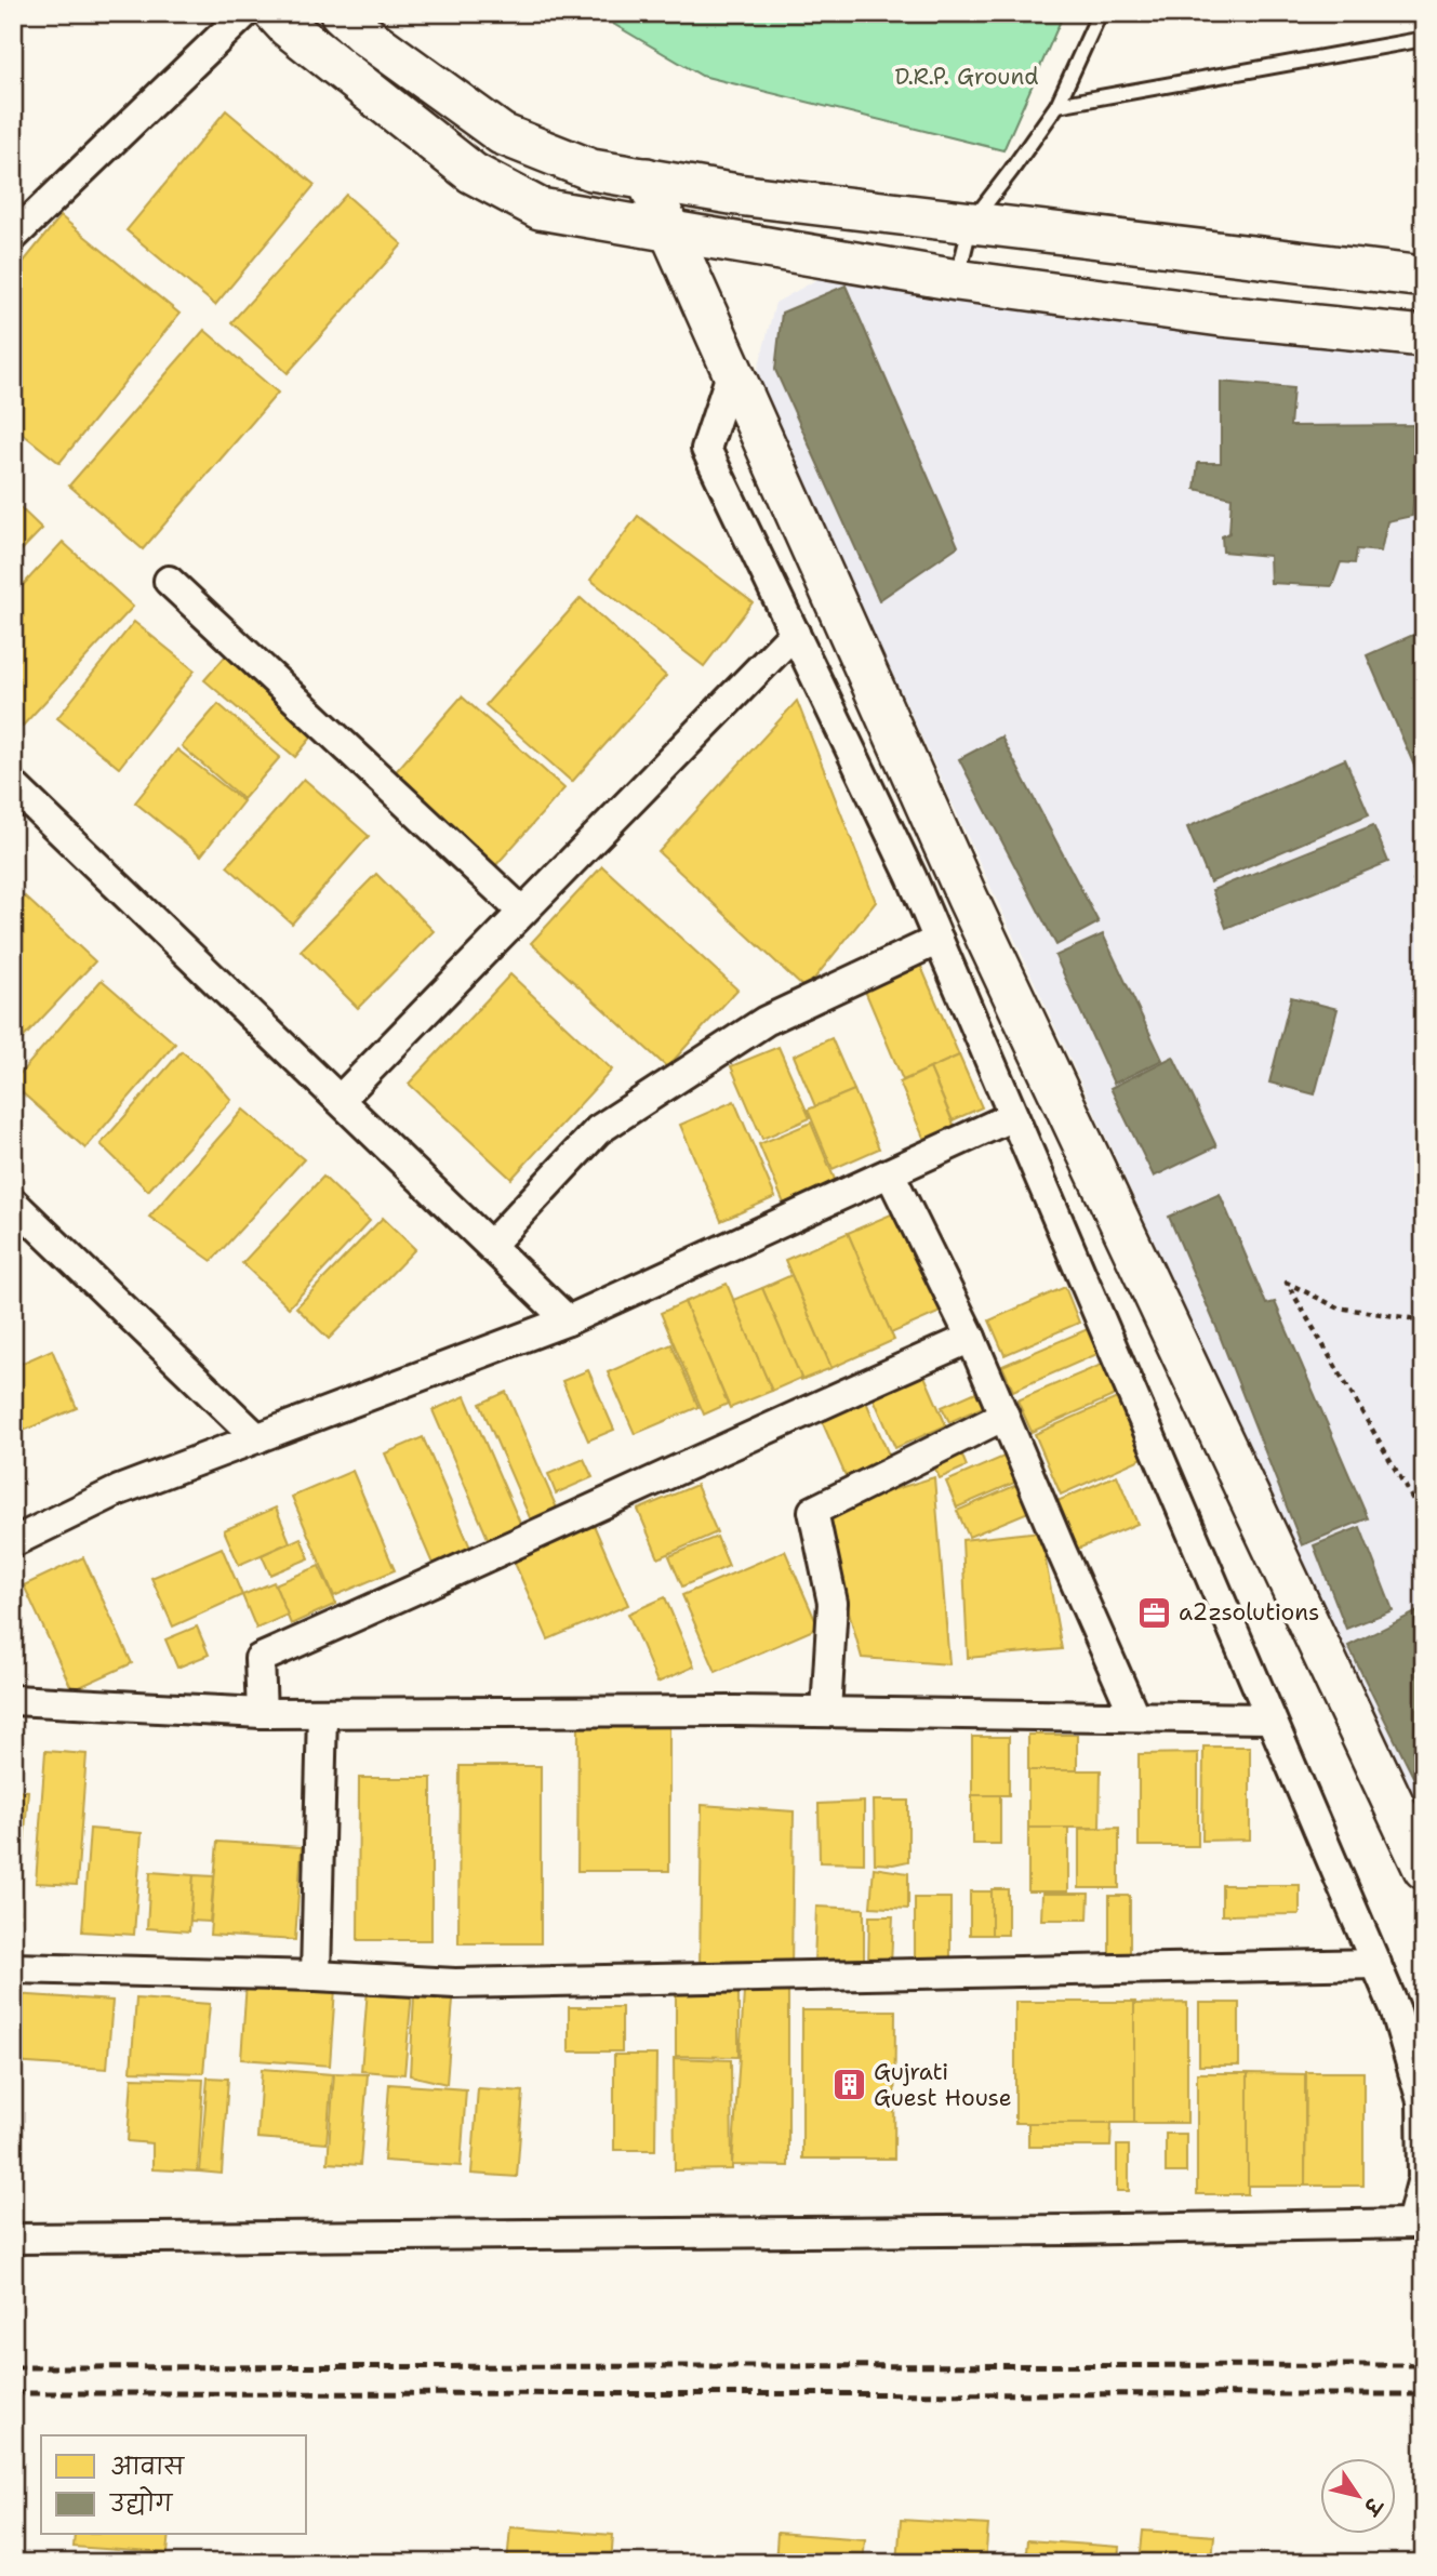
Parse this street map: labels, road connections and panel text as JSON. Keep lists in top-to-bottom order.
{
  "parks": ["D.R.P. Ground"],
  "places": {
    "office": ["a2zsolutions"],
    "building": ["Gujrati Guest House"]
  },
  "legend": ["आवास", "उद्योग"],
  "north": "bottom right"
}
